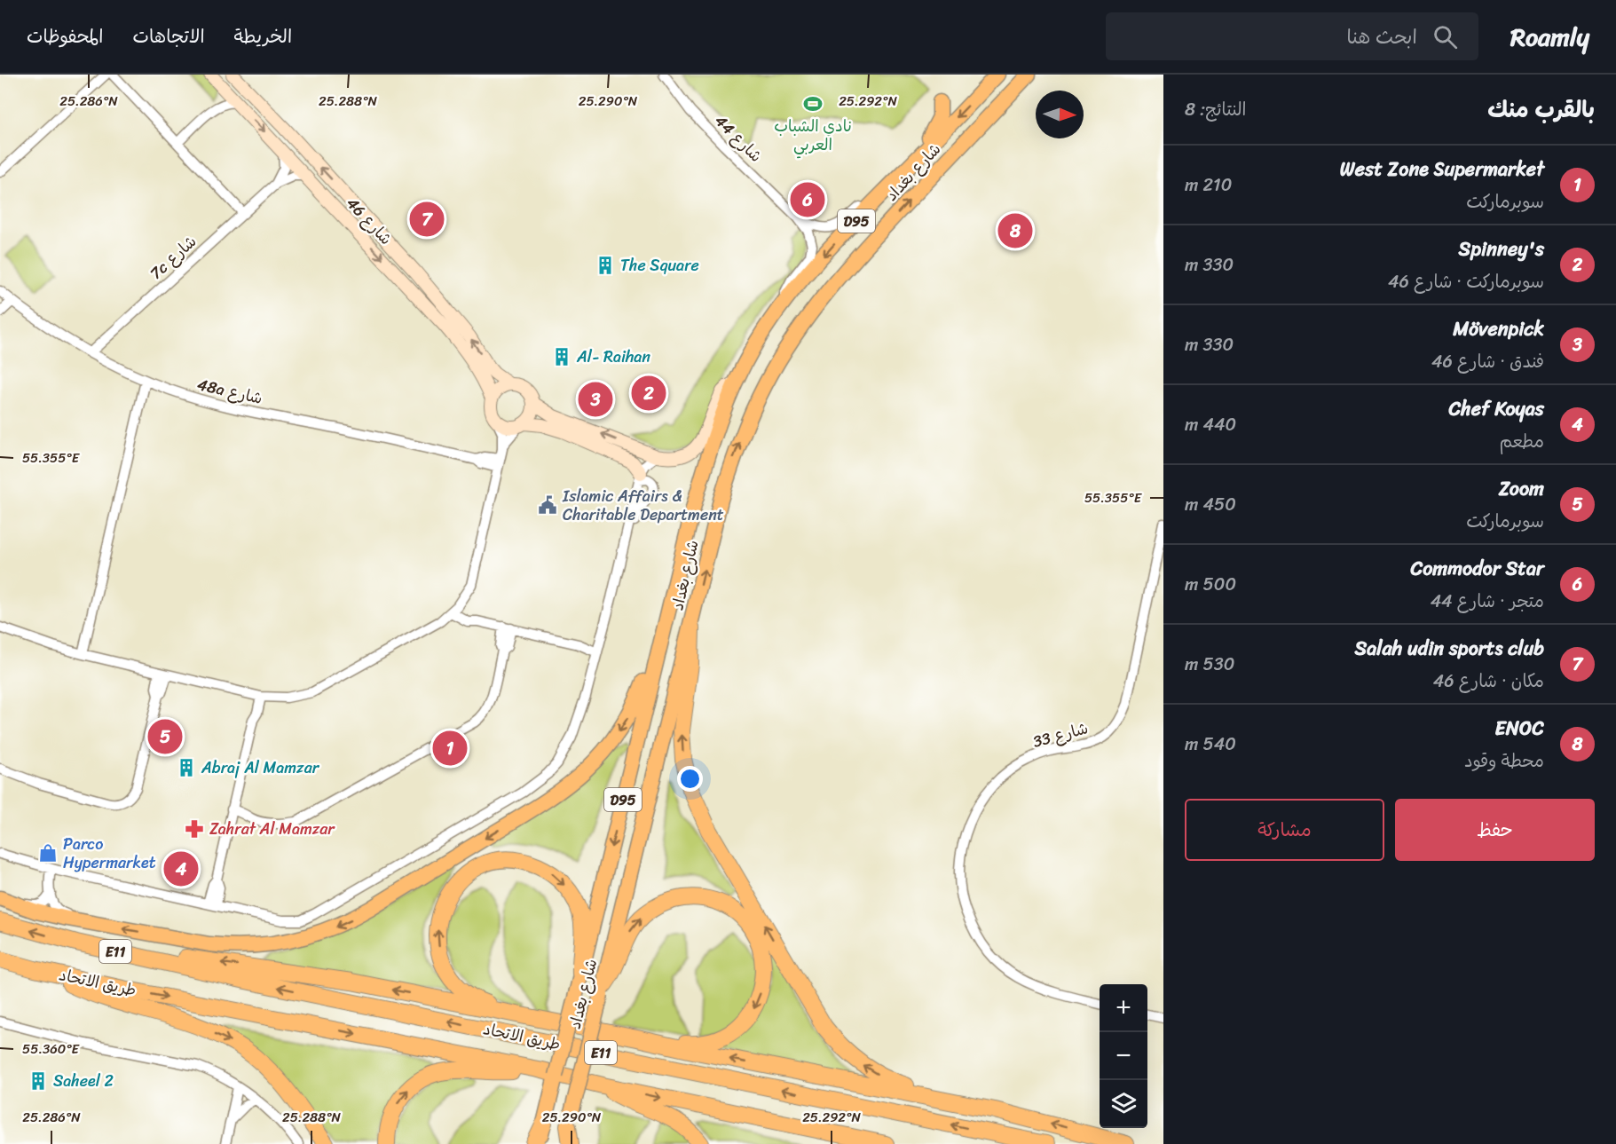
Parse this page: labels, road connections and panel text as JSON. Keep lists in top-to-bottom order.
{
  "streets": {
    "highway": ["E11", "طريق الاتحاد"],
    "main road": ["شارع بغداد", "D95"],
    "street": [
      "شارع 44",
      "شارع 46",
      "7c شارع",
      "48a شارع",
      "شارع 33"
    ]
  },
  "crossings": [
    ["شارع 44", "شارع بغداد"],
    ["شارع 46", "7c شارع"],
    ["7c شارع", "48a شارع"]
  ],
  "places": {
    "sports": ["نادي الشباب العربي"],
    "building": [
      "The Square",
      "Al- Raihan",
      "Abraj Al Mamzar",
      "Saheel 2"
    ],
    "public building": ["Islamic Affairs & Charitable Department"],
    "pharmacy": ["Zahrat Al Mamzar"],
    "shop": ["Parco Hypermarket"]
  },
  "north": "right",
  "page": {
    "header": "Roamly",
    "search": "ابحث هنا",
    "nav": ["الخريطة", "الاتجاهات", "المحفوظات"],
    "heading": ["بالقرب منك", "النتائج: 8"],
    "list": [
      {
        "mark": "1",
        "name": "West Zone Supermarket",
        "note": "سوبرماركت",
        "value": "210 m"
      },
      {
        "mark": "2",
        "name": "Spinney's",
        "note": "سوبرماركت · شارع 46",
        "value": "330 m"
      },
      {
        "mark": "3",
        "name": "Mövenpick",
        "note": "فندق · شارع 46",
        "value": "330 m"
      },
      {
        "mark": "4",
        "name": "Chef Koyas",
        "note": "مطعم",
        "value": "440 m"
      },
      {
        "mark": "5",
        "name": "Zoom",
        "note": "سوبرماركت",
        "value": "450 m"
      },
      {
        "mark": "6",
        "name": "Commodor Star",
        "note": "متجر · شارع 44",
        "value": "500 m"
      },
      {
        "mark": "7",
        "name": "Salah udin sports club",
        "note": "مكان · شارع 46",
        "value": "530 m"
      },
      {
        "mark": "8",
        "name": "ENOC",
        "note": "محطة وقود",
        "value": "540 m"
      }
    ],
    "pins": [
      "6",
      "7",
      "8",
      "2",
      "3",
      "5",
      "1",
      "4"
    ],
    "buttons": ["حفظ", "مشاركة"],
    "map_buttons": ["+", "−"]
  },
  "coordinates": [
    "25.286°N",
    "25.288°N",
    "25.290°N",
    "25.292°N",
    "55.355°E",
    "55.360°E"
  ]
}
